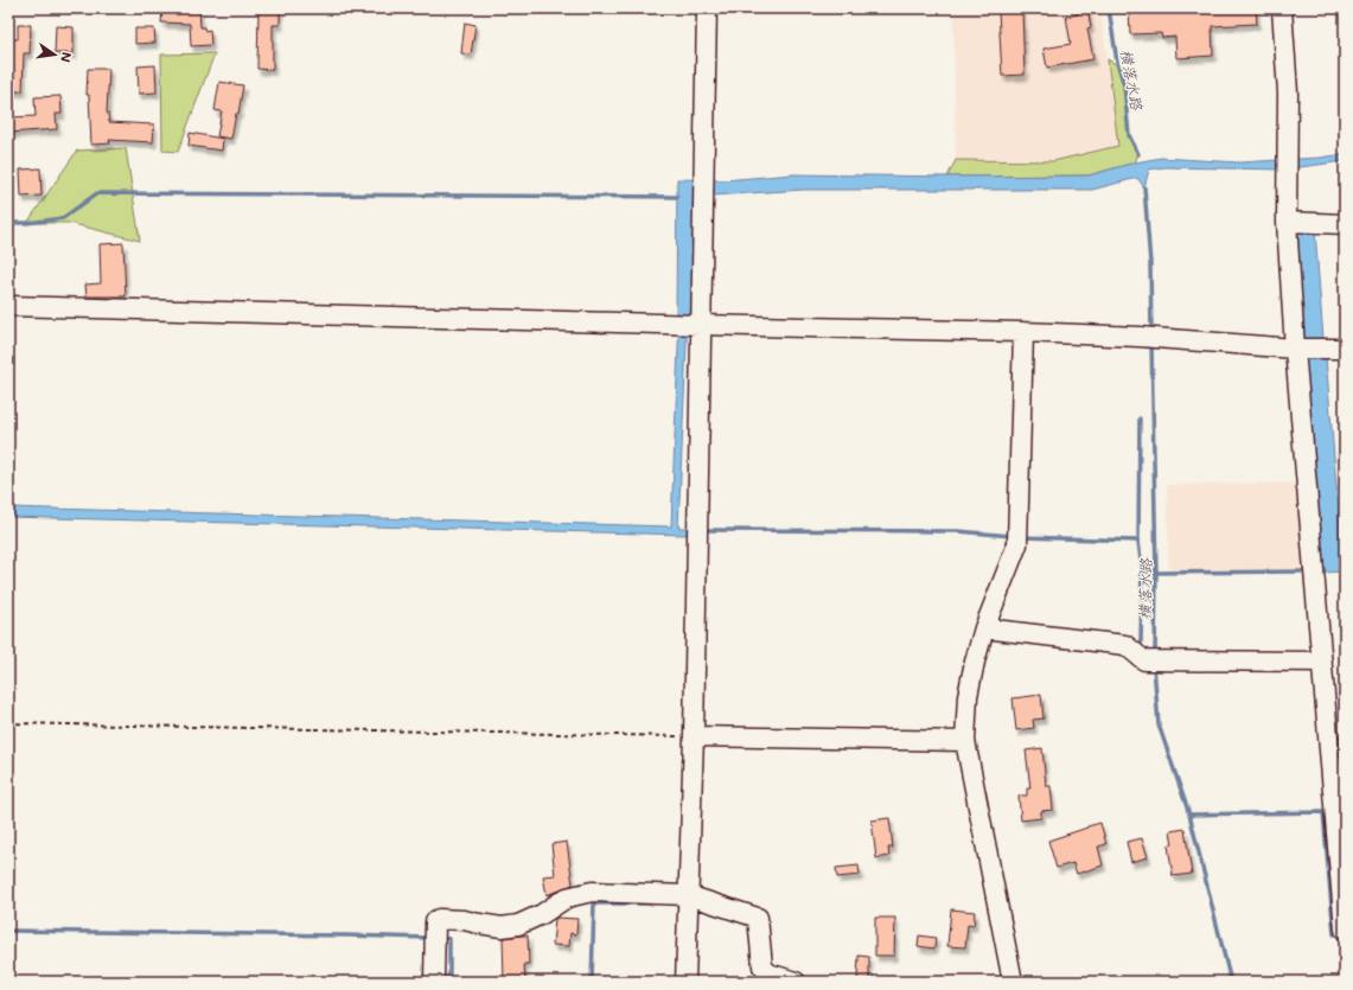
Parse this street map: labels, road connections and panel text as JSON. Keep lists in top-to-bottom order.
{
  "water": ["横落水路"],
  "north": "right"
}
